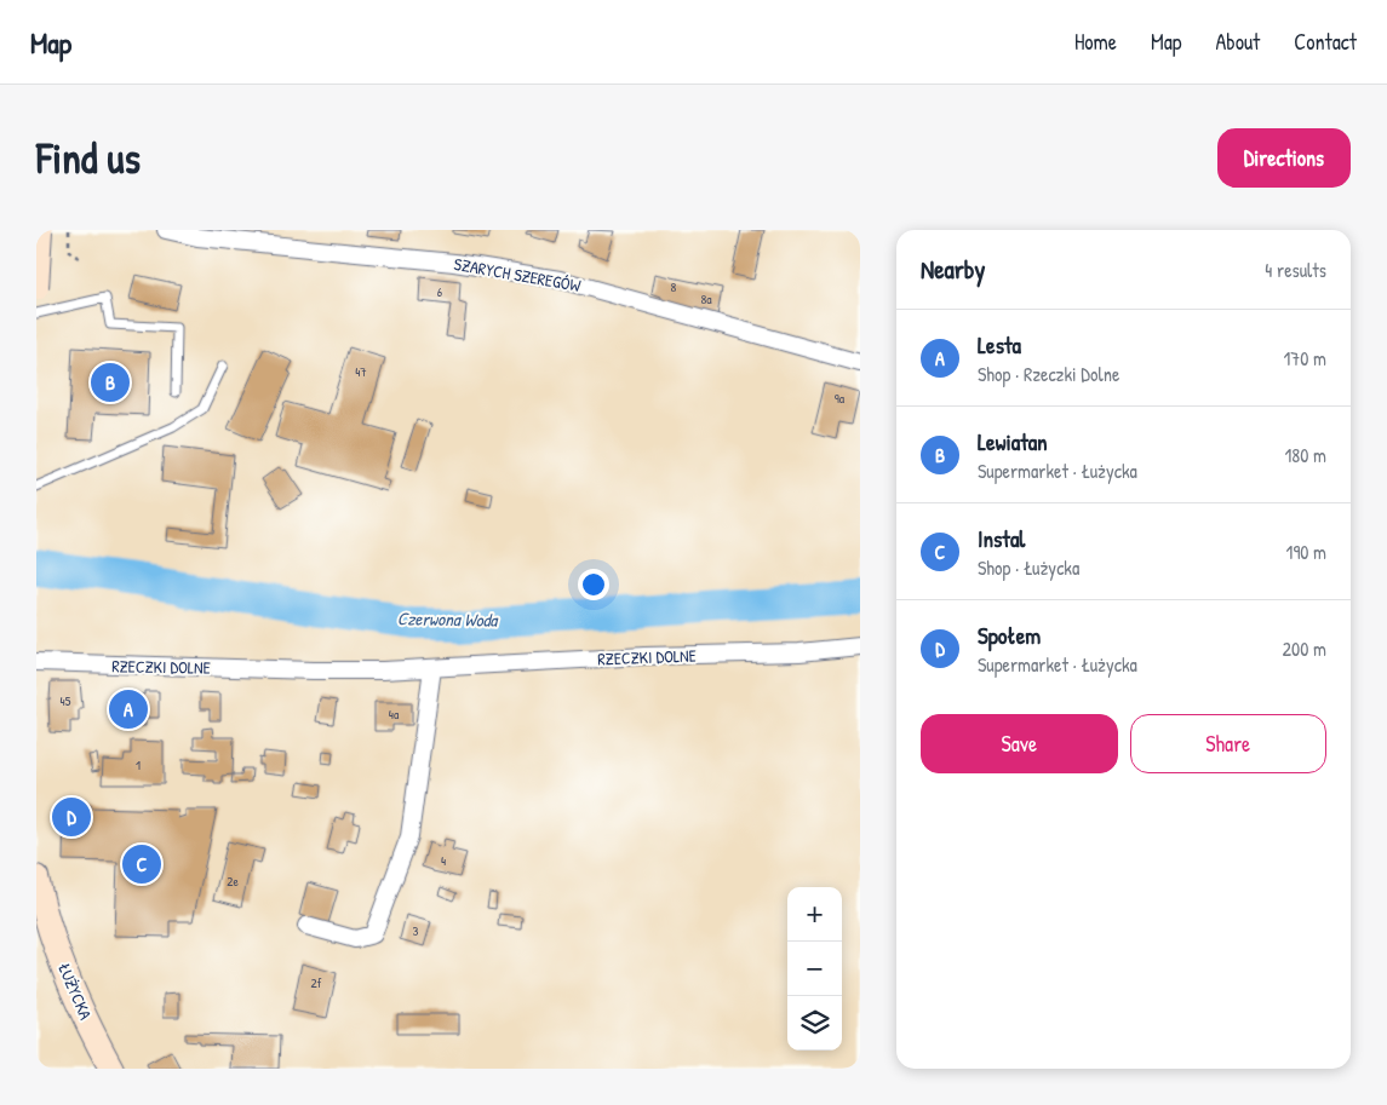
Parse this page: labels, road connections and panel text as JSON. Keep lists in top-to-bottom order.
{
  "streets": {
    "main road": ["ŁUŻYCKA"],
    "street": ["SZARYCH SZEREGÓW", "RZECZKI DOLNE"]
  },
  "water": ["Czerwona Woda"],
  "house_numbers": [
    "8",
    "6",
    "8a",
    "47",
    "9a",
    "45",
    "4a",
    "1",
    "4",
    "2e",
    "3",
    "2f"
  ],
  "page": {
    "header": "Map",
    "nav": [
      "Home",
      "Map",
      "About",
      "Contact"
    ],
    "buttons": [
      "Directions",
      ["Save", "Share"]
    ],
    "title": "Find us",
    "heading": ["Nearby", "4 results"],
    "list": [
      {
        "mark": "A",
        "name": "Lesta",
        "note": "Shop · Rzeczki Dolne",
        "value": "170 m"
      },
      {
        "mark": "B",
        "name": "Lewiatan",
        "note": "Supermarket · Łużycka",
        "value": "180 m"
      },
      {
        "mark": "C",
        "name": "Instal",
        "note": "Shop · Łużycka",
        "value": "190 m"
      },
      {
        "mark": "D",
        "name": "Społem",
        "note": "Supermarket · Łużycka",
        "value": "200 m"
      }
    ],
    "pins": [
      "B",
      "A",
      "D",
      "C"
    ],
    "map_buttons": ["+", "−"]
  }
}
